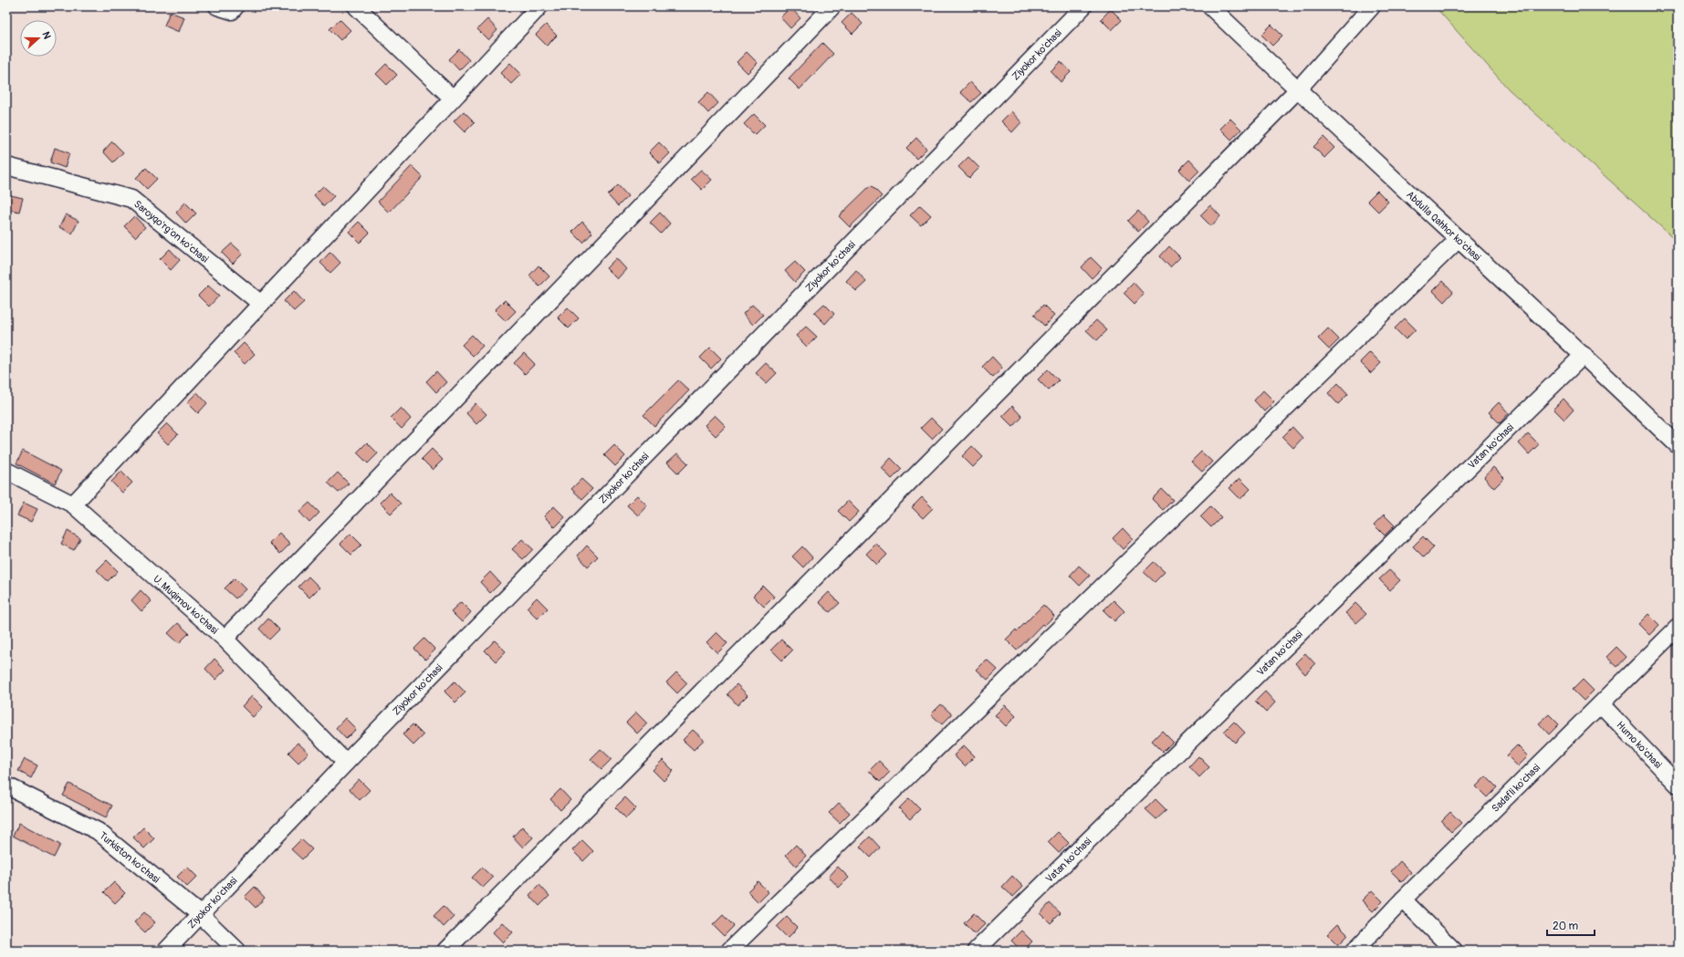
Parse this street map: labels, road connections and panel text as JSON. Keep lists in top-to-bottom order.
{
  "streets": {
    "street": [
      "Ziyokor ko'chasi",
      "Abdulla Qahhor ko'chasi",
      "Saroyqo'rg'on ko'chasi",
      "Vatan ko'chasi",
      "U. Muqimov ko'chasi",
      "Humo ko'chasi",
      "Sadafli ko'chasi",
      "Turkiston ko'chasi"
    ]
  },
  "crossings": [
    ["Ziyokor ko'chasi", "U. Muqimov ko'chasi"],
    ["Ziyokor ko'chasi", "Turkiston ko'chasi"],
    ["Abdulla Qahhor ko'chasi", "Vatan ko'chasi"],
    ["Humo ko'chasi", "Sadafli ko'chasi"]
  ],
  "scale_bar": "20 m",
  "north": "right"
}
